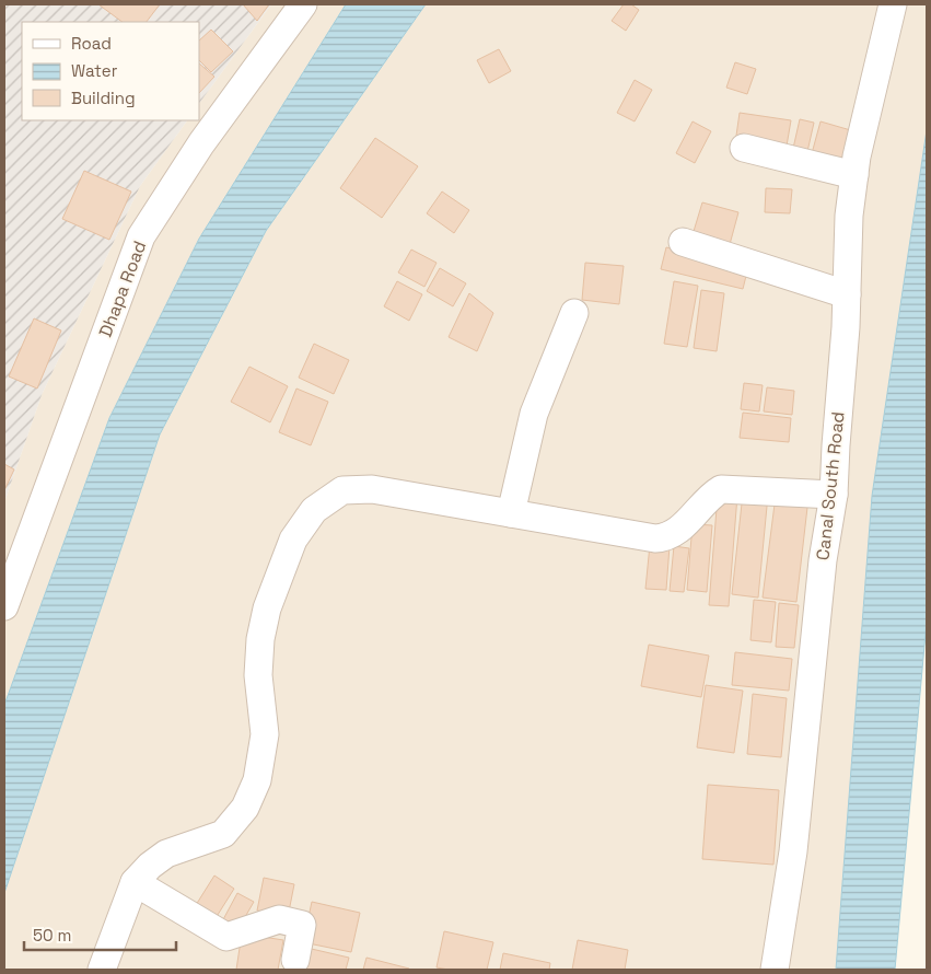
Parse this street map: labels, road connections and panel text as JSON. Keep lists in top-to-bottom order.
{
  "streets": {
    "street": ["Dhapa Road", "Canal South Road"]
  },
  "legend": ["Road", "Water", "Building"],
  "scale_bar": "50 m"
}
